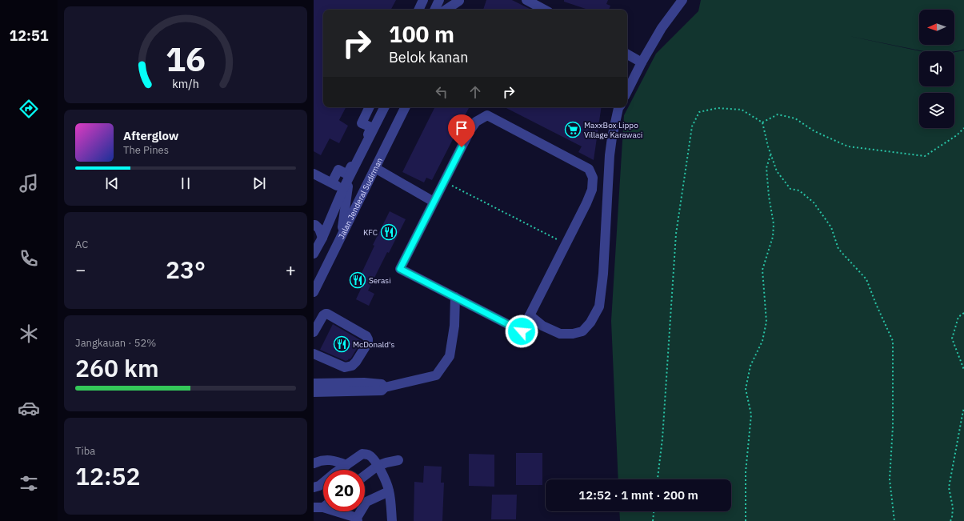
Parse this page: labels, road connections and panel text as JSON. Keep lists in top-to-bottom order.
{
  "streets": {
    "street": ["Jalan Jenderal Sudirman"]
  },
  "places": {
    "supermarket": ["MaxxBox Lippo Village Karawaci"],
    "restaurant": ["KFC", "Serasi", "McDonald's"]
  },
  "north": "left",
  "page": {
    "tabs": "12:51",
    "turn": ["100 m", "Belok kanan"],
    "song": ["Afterglow", "The Pines"],
    "tile": [
      "AC",
      ["Jangkauan · 52%", "260 km"],
      ["Tiba", "12:52"]
    ],
    "heat": ["−", "23°", "+"],
    "limit": "20",
    "trip": "12:52 · 1 mnt · 200 m",
    "gauge": ["16", "km/h"]
  }
}
